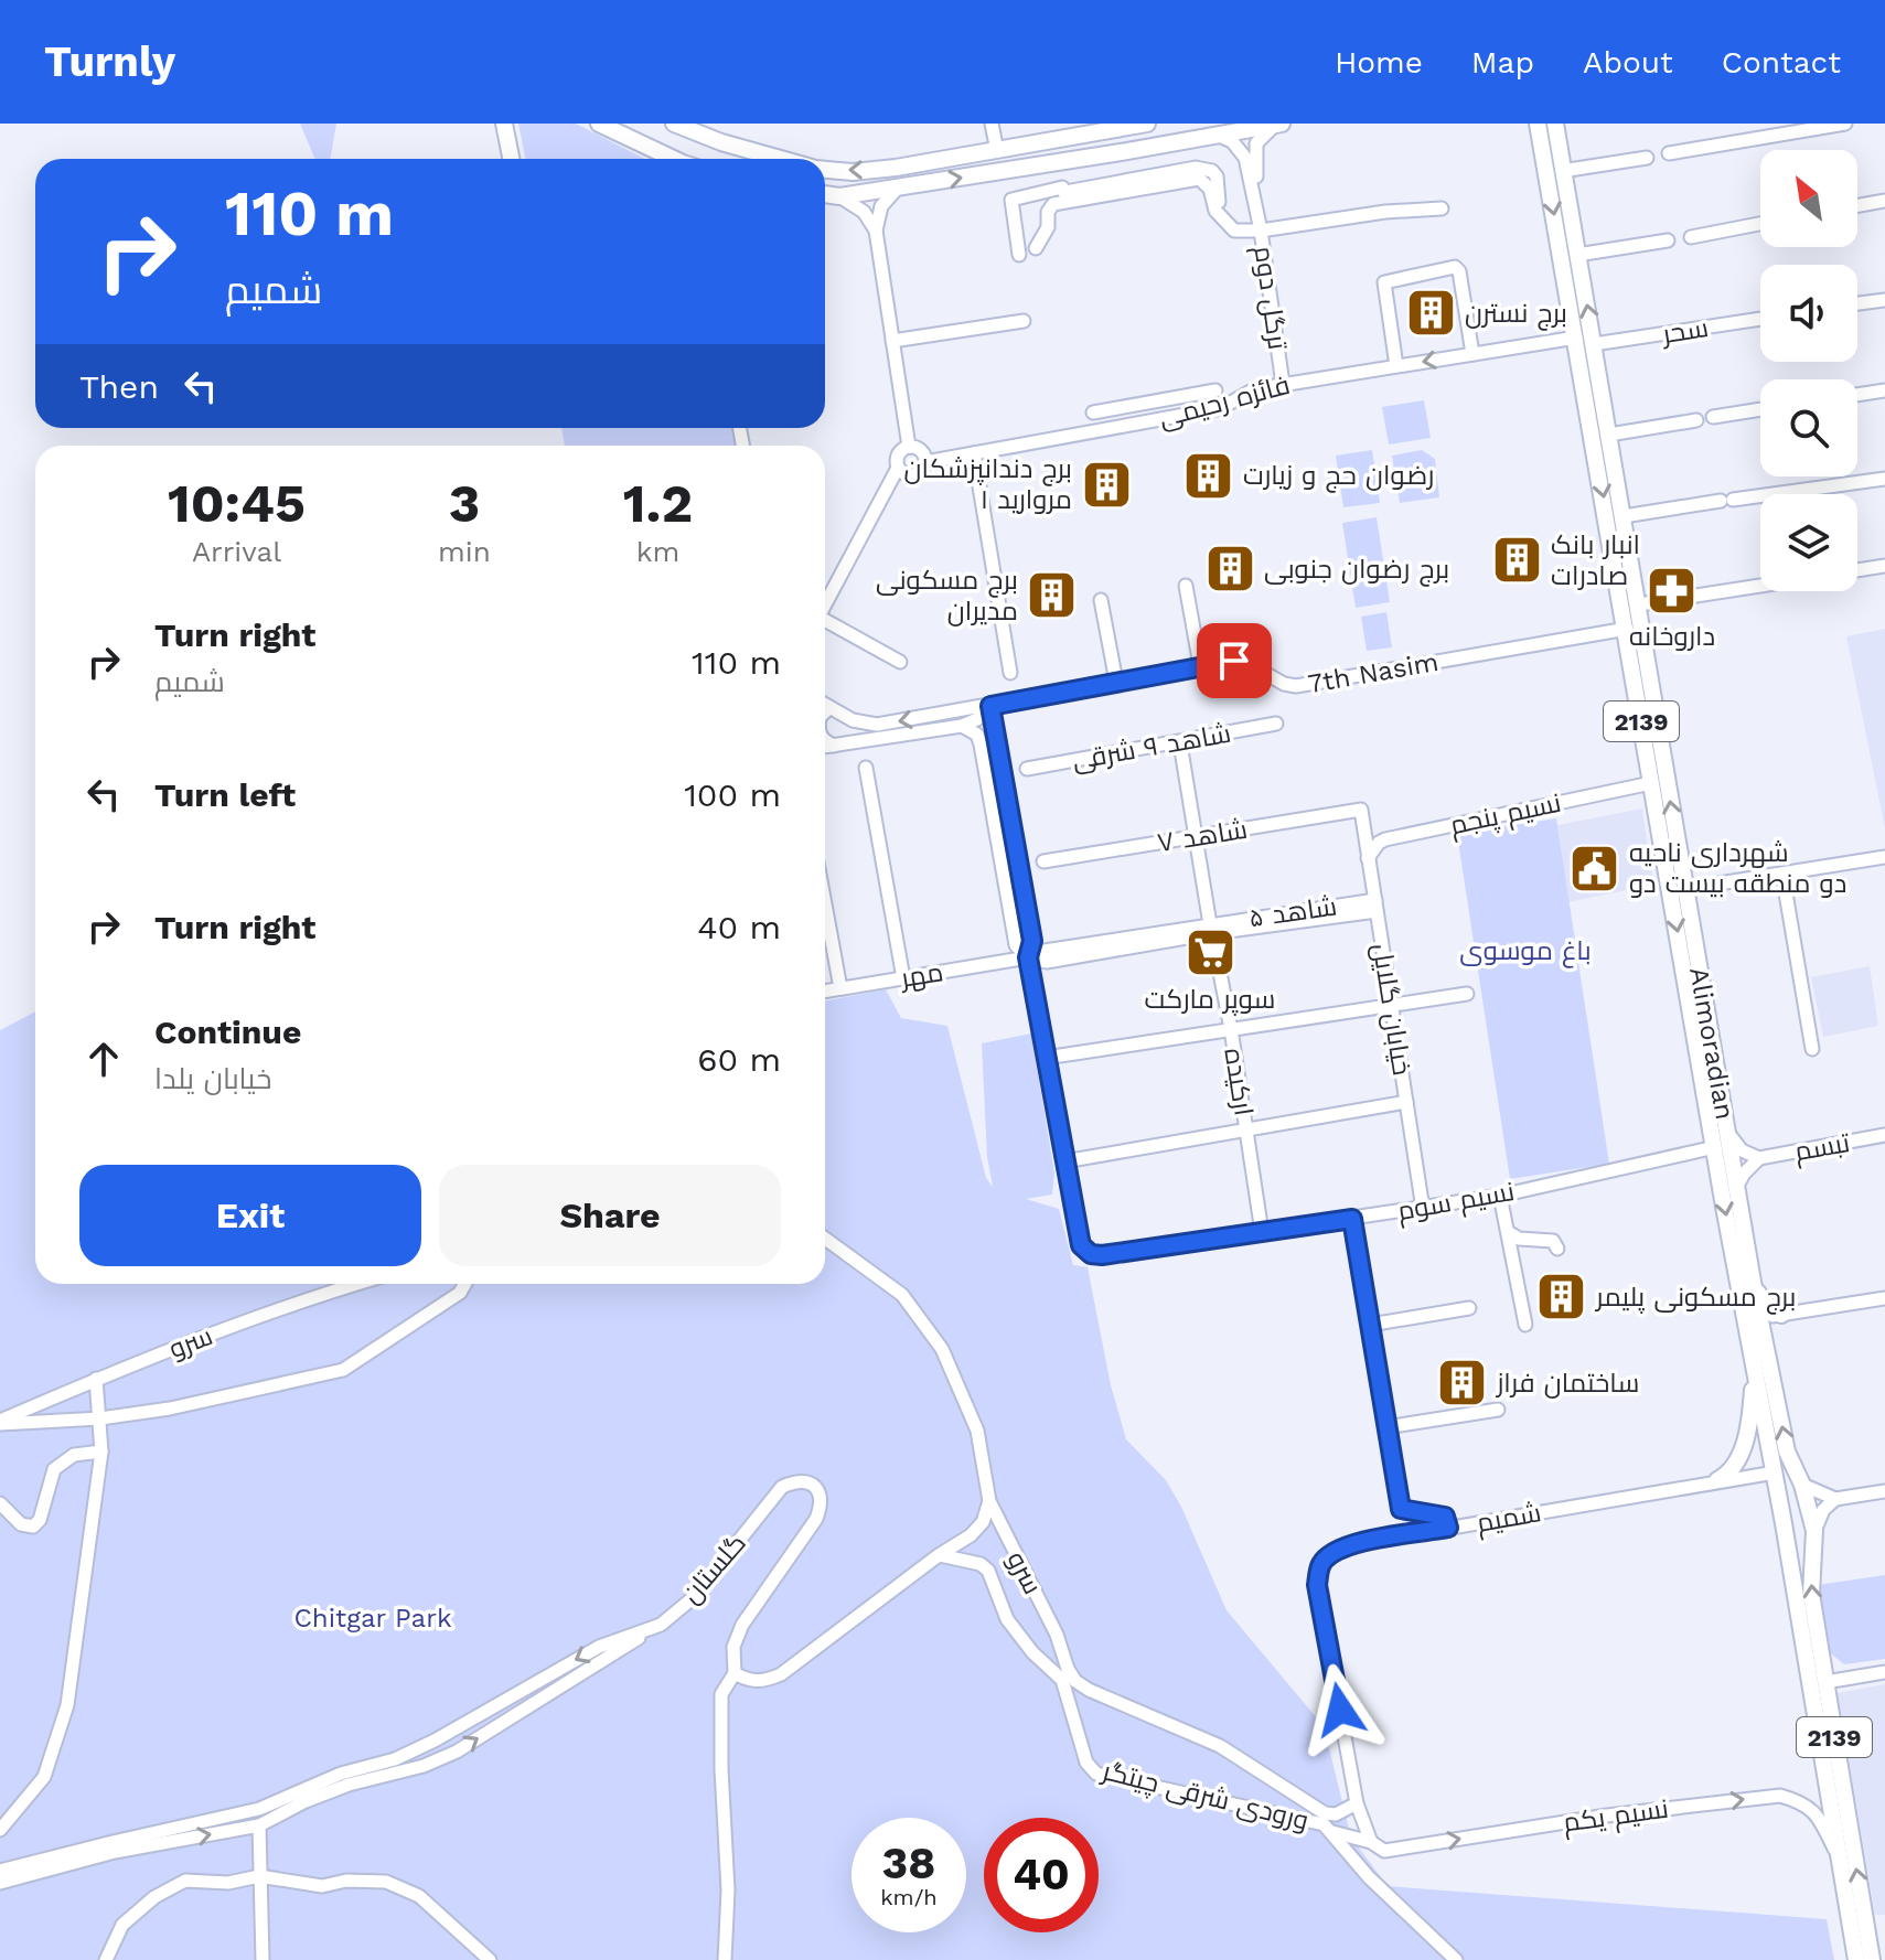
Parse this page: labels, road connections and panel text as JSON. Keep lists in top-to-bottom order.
{
  "streets": {
    "main road": ["2139", "Alimoradian"],
    "street": [
      "ترگل دوم",
      "سحر",
      "فائزه رحیمی",
      "7th Nasim",
      "شاهد ۹ شرقی",
      "نسیم پنجم",
      "شاهد ۷",
      "شاهد ۵",
      "مهر",
      "خیابان گلایل",
      "ارکیده",
      "تبسم",
      "نسیم سوم",
      "سرو",
      "شمیم",
      "گلستان",
      "ورودی شرقی چیتگر",
      "نسیم یکم"
    ]
  },
  "crossings": [
    ["ترگل دوم", "فائزه رحیمی"],
    ["سحر", "Alimoradian"],
    ["فائزه رحیمی", "Alimoradian"],
    ["7th Nasim", "Alimoradian"],
    ["شاهد ۹ شرقی", "ارکیده"],
    ["نسیم پنجم", "خیابان گلایل"],
    ["نسیم پنجم", "Alimoradian"],
    ["شاهد ۷", "خیابان گلایل"],
    ["شاهد ۷", "ارکیده"],
    ["شاهد ۵", "مهر"],
    ["شاهد ۵", "خیابان گلایل"],
    ["شاهد ۵", "ارکیده"],
    ["خیابان گلایل", "نسیم سوم"],
    ["Alimoradian", "تبسم"],
    ["Alimoradian", "نسیم سوم"],
    ["Alimoradian", "شمیم"],
    ["Alimoradian", "نسیم یکم"],
    ["ارکیده", "نسیم سوم"],
    ["سرو", "شمیم"],
    ["شمیم", "نسیم یکم"],
    ["ورودی شرقی چیتگر", "نسیم یکم"]
  ],
  "one_way": ["نسیم یکم"],
  "parks": ["باغ موسوی", "Chitgar Park"],
  "places": {
    "building": [
      "برج نسترن",
      "رضوان حج و زیارت",
      "برج دندانپزشکان مروارید ۱",
      "انبار بانک صادرات",
      "برج رضوان جنوبی",
      "برج مسکونی مدیران",
      "برج مسکونی پلیمر",
      "ساختمان فراز"
    ],
    "pharmacy": ["داروخانه"],
    "public building": ["شهرداری ناحیه دو منطقه بیست دو"],
    "supermarket": ["سوپر مارکت"]
  },
  "north": "top left",
  "page": {
    "header": "Turnly",
    "nav": [
      "Home",
      "Map",
      "About",
      "Contact"
    ],
    "turn": ["110 m", "شمیم"],
    "then": "Then",
    "eta": [
      "10:45",
      "Arrival",
      "3",
      "min",
      "1.2",
      "km"
    ],
    "list": [
      {
        "name": "Turn right",
        "note": "شمیم",
        "value": "110 m"
      },
      {
        "name": "Turn left",
        "value": "100 m"
      },
      {
        "name": "Turn right",
        "value": "40 m"
      },
      {
        "name": "Continue",
        "note": "خیابان یلدا",
        "value": "60 m"
      }
    ],
    "buttons": ["Exit", "Share"],
    "speed": "38 km/h",
    "limit": "40"
  }
}
